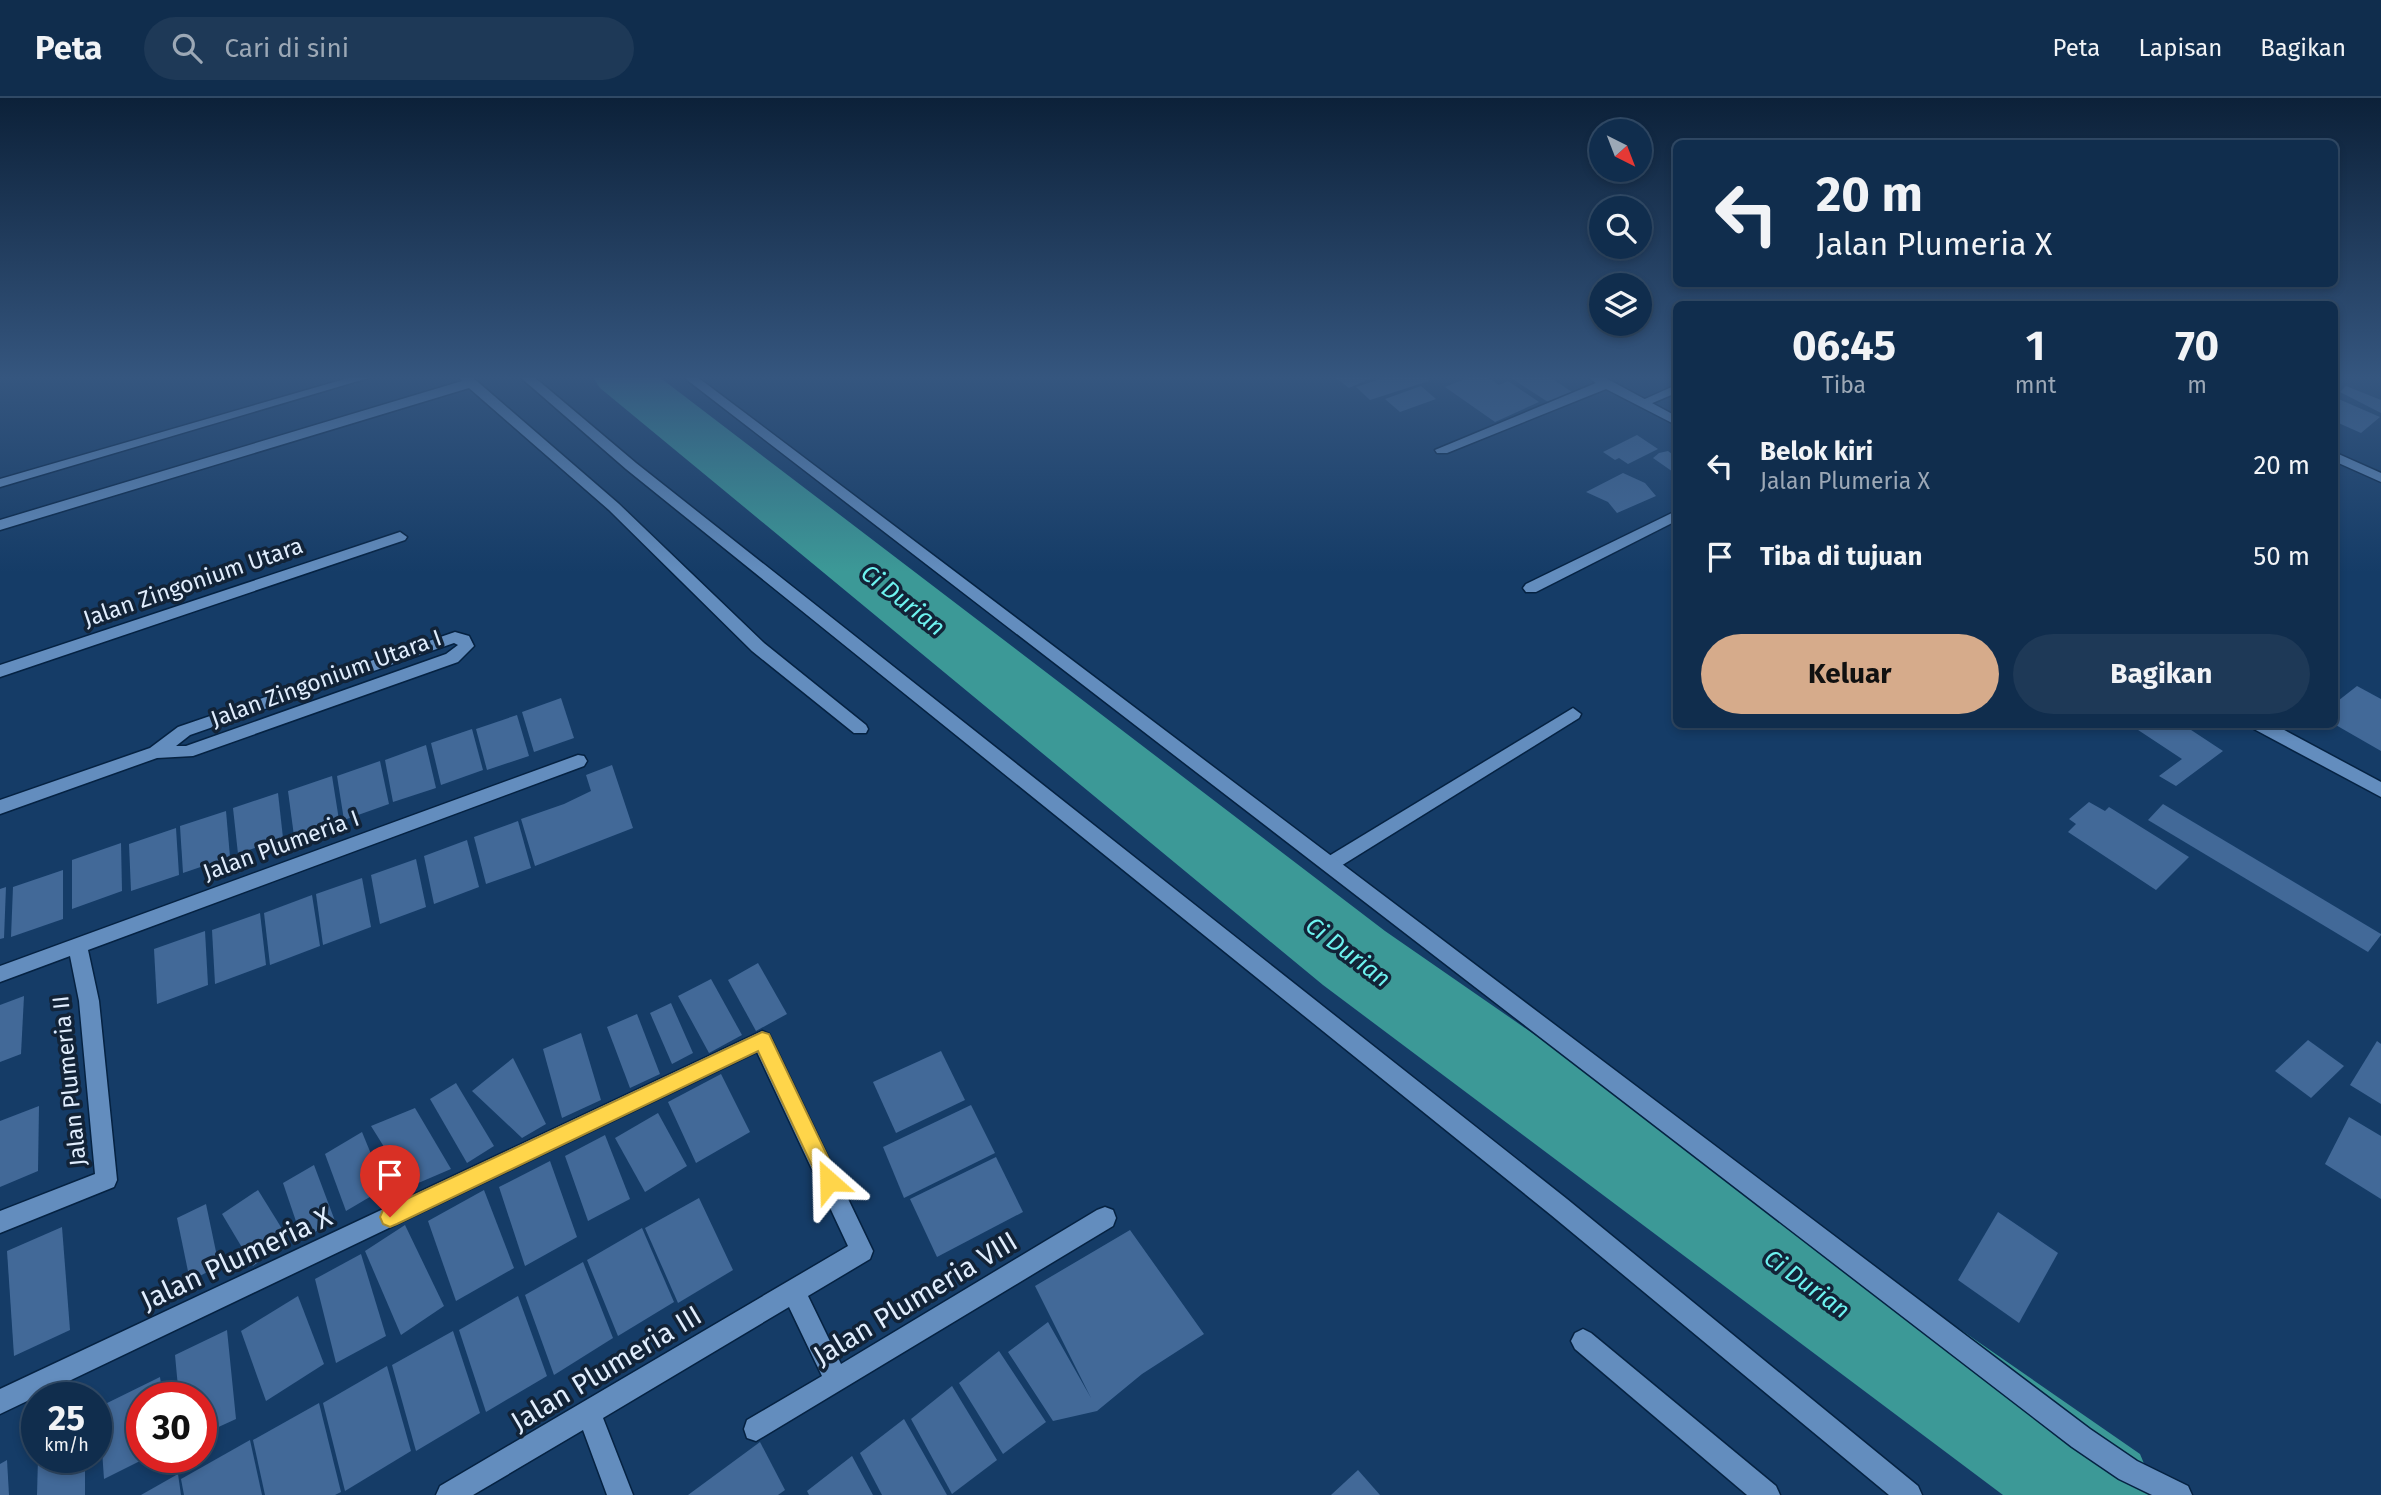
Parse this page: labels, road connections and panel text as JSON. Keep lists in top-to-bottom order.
{
  "streets": {
    "street": [
      "Jalan Zingonium Utara",
      "Jalan Zingonium Utara I",
      "Jalan Plumeria I",
      "Jalan Plumeria II",
      "Jalan Plumeria X",
      "Jalan Plumeria VIII",
      "Jalan Plumeria III"
    ]
  },
  "crossings": [
    ["Jalan Plumeria I", "Jalan Plumeria II"],
    ["Jalan Plumeria X", "Jalan Plumeria III"]
  ],
  "water": ["Ci Durian"],
  "north": "bottom right",
  "page": {
    "header": "Peta",
    "search": "Cari di sini",
    "nav": ["Peta", "Lapisan", "Bagikan"],
    "turn": ["20 m", "Jalan Plumeria X"],
    "eta": [
      "06:45",
      "Tiba",
      "1",
      "mnt",
      "70",
      "m"
    ],
    "list": [
      {
        "name": "Belok kiri",
        "note": "Jalan Plumeria X",
        "value": "20 m"
      },
      {
        "name": "Tiba di tujuan",
        "value": "50 m"
      }
    ],
    "buttons": ["Keluar", "Bagikan"],
    "speed": "25 km/h",
    "limit": "30"
  }
}
